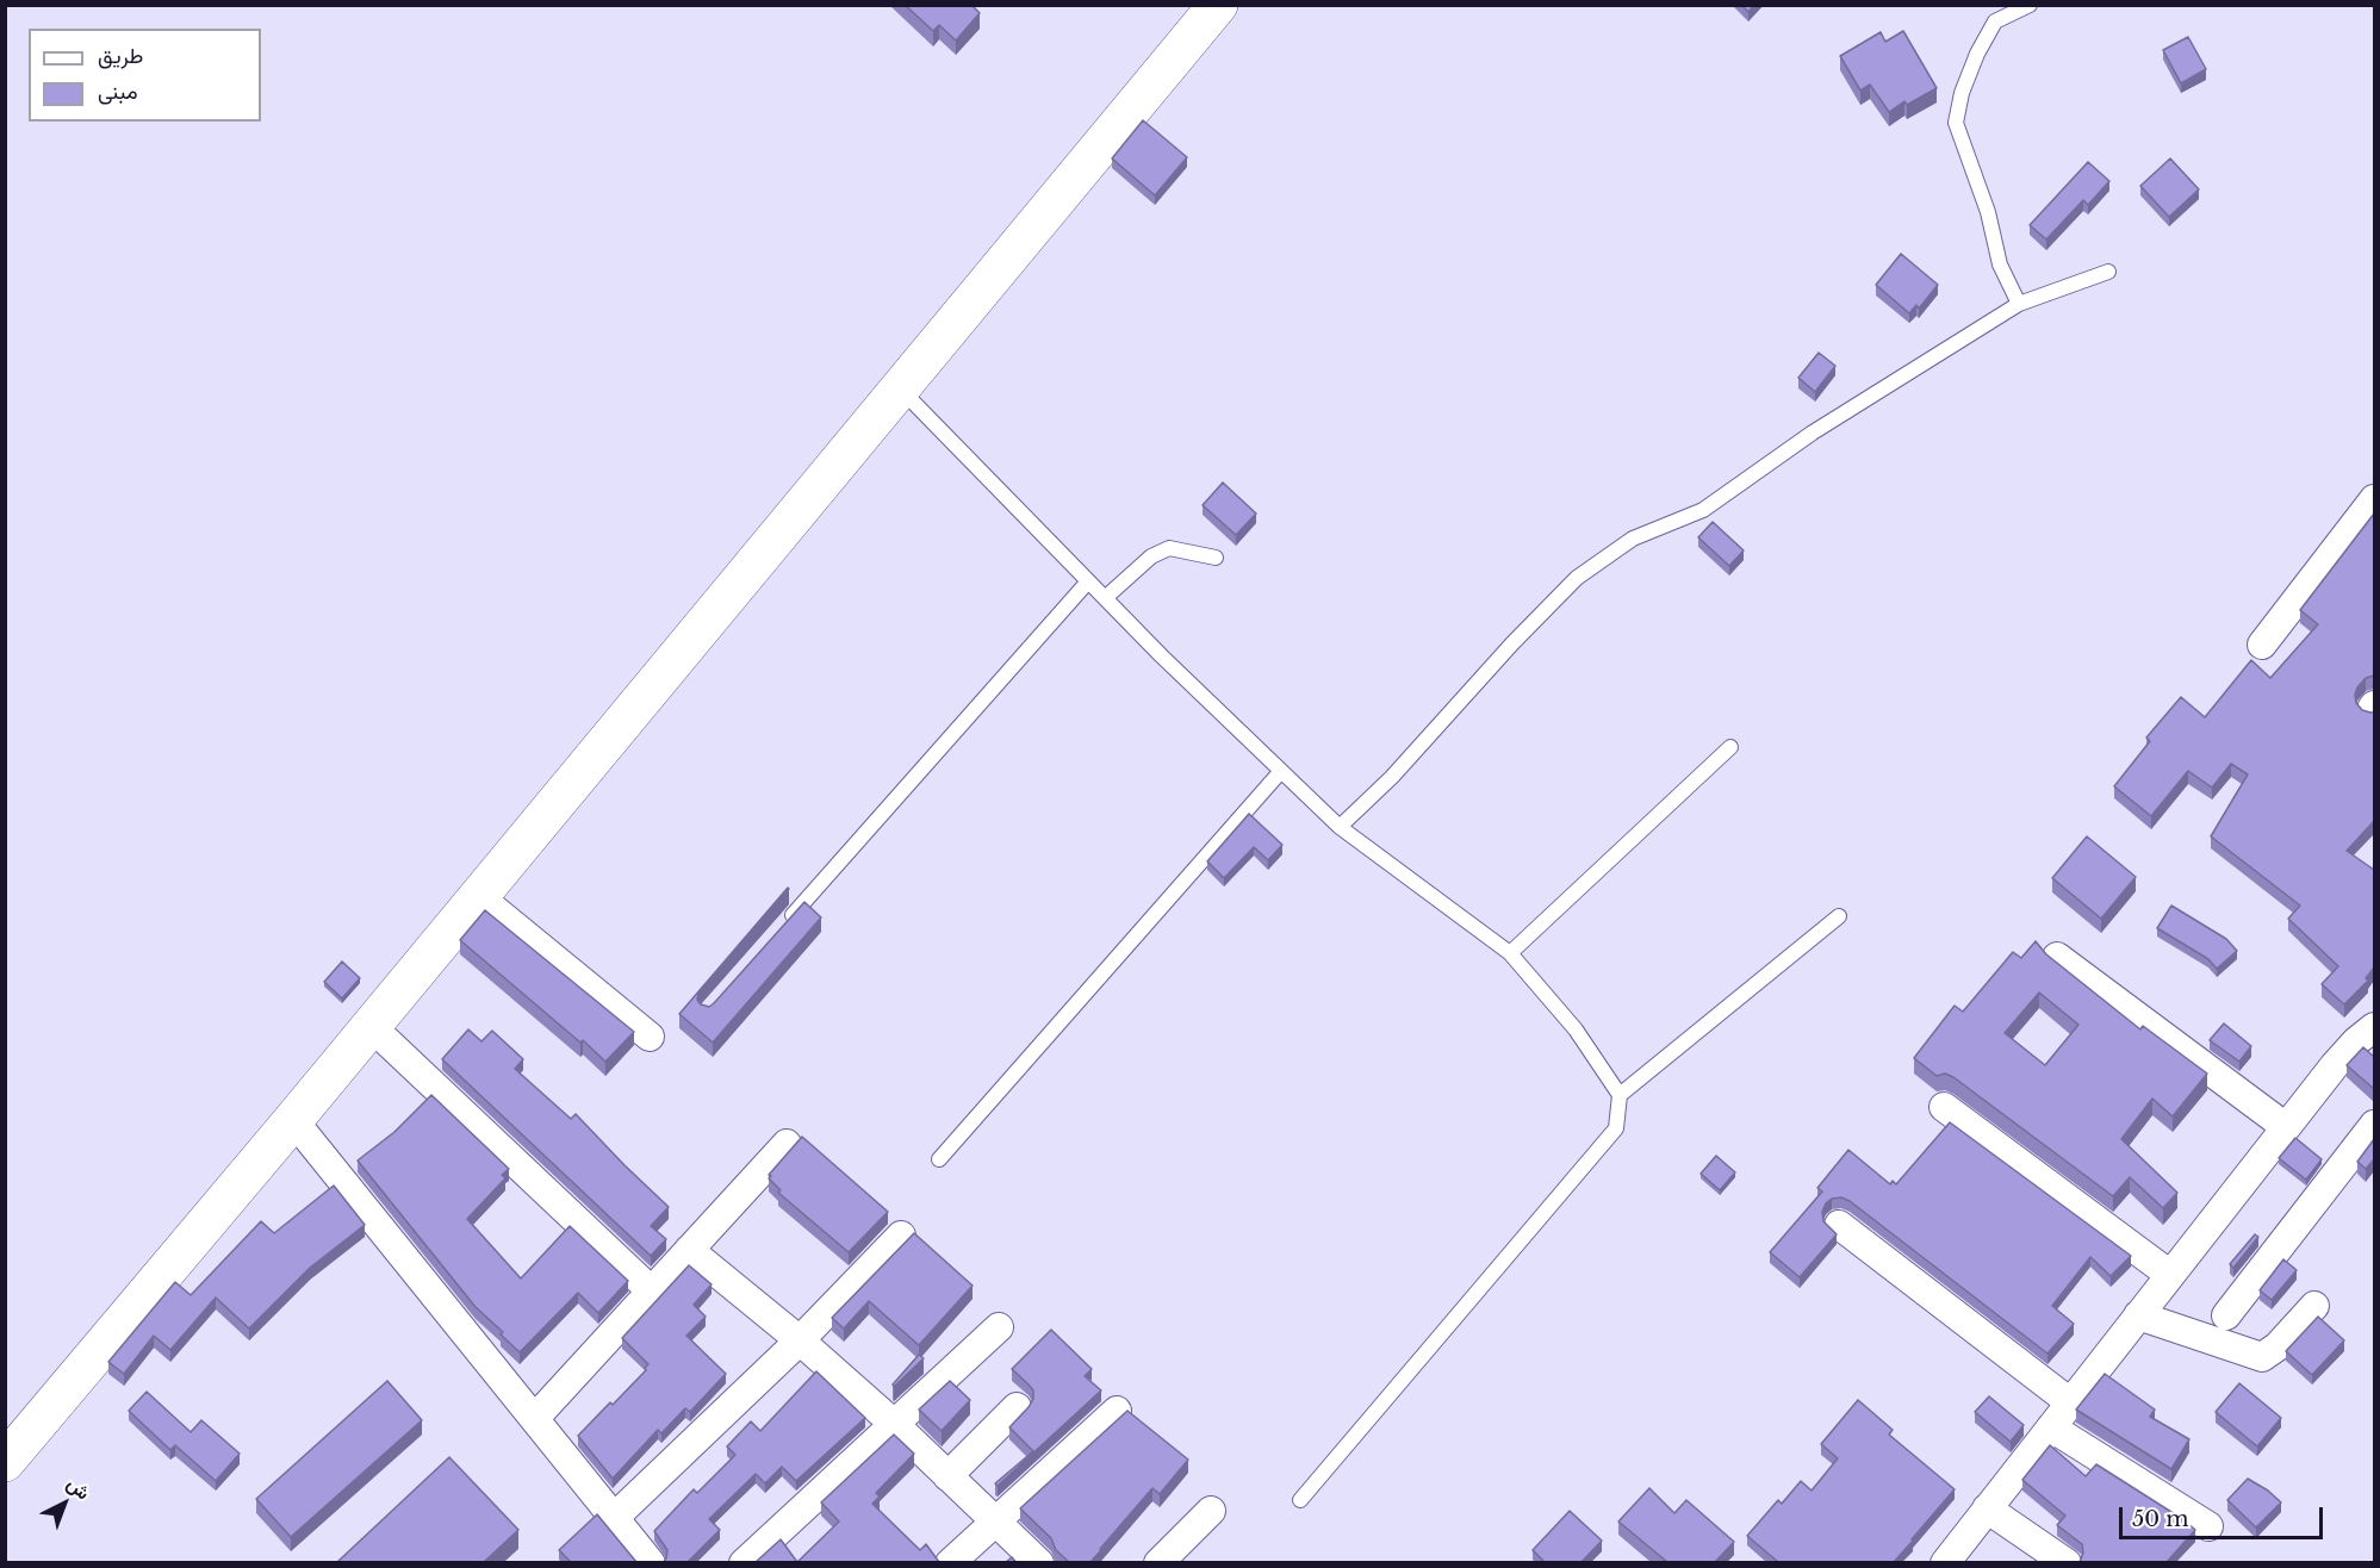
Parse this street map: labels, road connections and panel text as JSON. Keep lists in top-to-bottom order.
{
  "legend": ["طريق", "مبنى"],
  "scale_bar": "50 m",
  "north": "top right"
}
